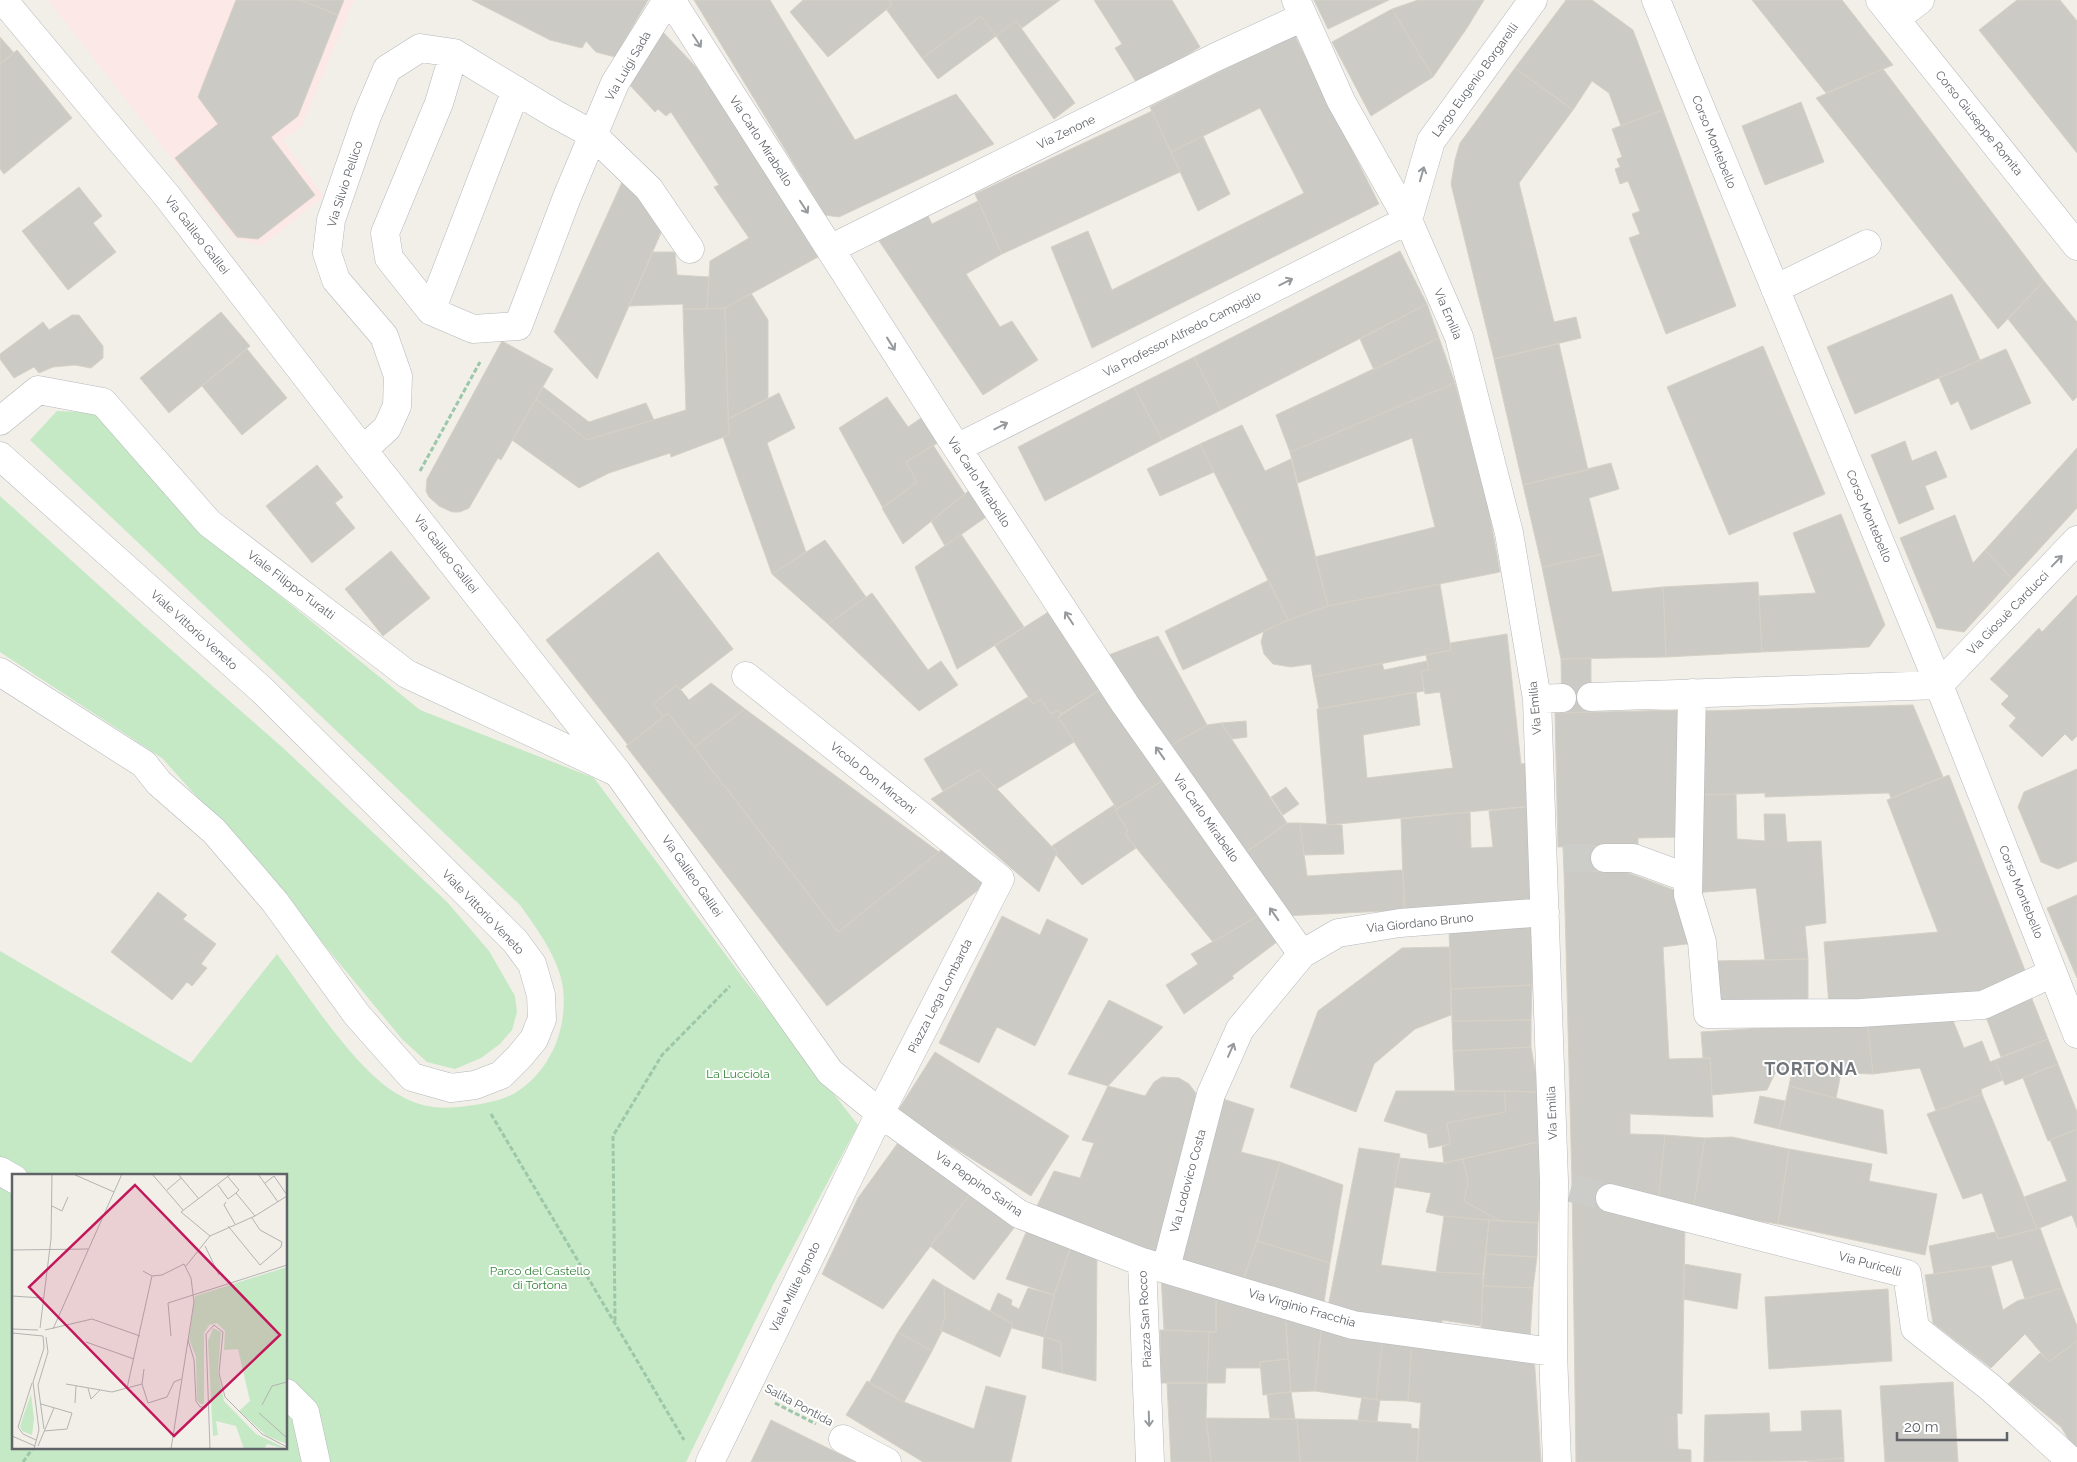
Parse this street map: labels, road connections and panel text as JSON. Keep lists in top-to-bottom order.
{
  "streets": {
    "street": [
      "Via Luigi Sada",
      "Largo Eugenio Borgarelli",
      "Corso Giuseppe Romita",
      "Via Zenone",
      "Via Carlo Mirabello",
      "Corso Montebello",
      "Via Silvio Pellico",
      "Via Galileo Galilei",
      "Via Emilia",
      "Via Professor Alfredo Campiglio",
      "Viale Filippo Turatti",
      "Via Giosuè Carducci",
      "Viale Vittorio Veneto",
      "Vicolo Don Minzoni",
      "Via Giordano Bruno",
      "Piazza Lega Lombarda",
      "Via Lodovico Costa",
      "Via Peppino Sarina",
      "Via Puricelli",
      "Viale Milite Ignoto",
      "Via Virginio Fracchia",
      "Piazza San Rocco"
    ],
    "path": ["Salita Pontida"]
  },
  "crossings": [
    ["Via Luigi Sada", "Via Carlo Mirabello"],
    ["Largo Eugenio Borgarelli", "Via Emilia"],
    ["Largo Eugenio Borgarelli", "Via Professor Alfredo Campiglio"],
    ["Via Zenone", "Via Carlo Mirabello"],
    ["Via Zenone", "Via Emilia"],
    ["Via Carlo Mirabello", "Via Professor Alfredo Campiglio"],
    ["Via Carlo Mirabello", "Via Giordano Bruno"],
    ["Via Carlo Mirabello", "Via Lodovico Costa"],
    ["Corso Montebello", "Via Giosuè Carducci"],
    ["Via Silvio Pellico", "Via Galileo Galilei"],
    ["Via Galileo Galilei", "Viale Filippo Turatti"],
    ["Via Galileo Galilei", "Piazza Lega Lombarda"],
    ["Via Galileo Galilei", "Via Peppino Sarina"],
    ["Via Galileo Galilei", "Viale Milite Ignoto"],
    ["Via Emilia", "Via Professor Alfredo Campiglio"],
    ["Via Emilia", "Via Giordano Bruno"],
    ["Via Emilia", "Via Virginio Fracchia"],
    ["Vicolo Don Minzoni", "Piazza Lega Lombarda"],
    ["Via Giordano Bruno", "Via Lodovico Costa"],
    ["Piazza Lega Lombarda", "Via Peppino Sarina"],
    ["Piazza Lega Lombarda", "Viale Milite Ignoto"],
    ["Via Lodovico Costa", "Via Peppino Sarina"],
    ["Via Lodovico Costa", "Via Virginio Fracchia"],
    ["Via Lodovico Costa", "Piazza San Rocco"],
    ["Via Peppino Sarina", "Viale Milite Ignoto"],
    ["Via Peppino Sarina", "Via Virginio Fracchia"],
    ["Via Peppino Sarina", "Piazza San Rocco"],
    ["Viale Milite Ignoto", "Salita Pontida"],
    ["Via Virginio Fracchia", "Piazza San Rocco"]
  ],
  "one_way": [
    "Largo Eugenio Borgarelli",
    "Via Professor Alfredo Campiglio",
    "Via Giosuè Carducci",
    "Via Lodovico Costa",
    "Piazza San Rocco"
  ],
  "districts": ["TORTONA"],
  "parks": ["La Lucciola", "Parco del Castello di Tortona"],
  "scale_bar": "20 m"
}
